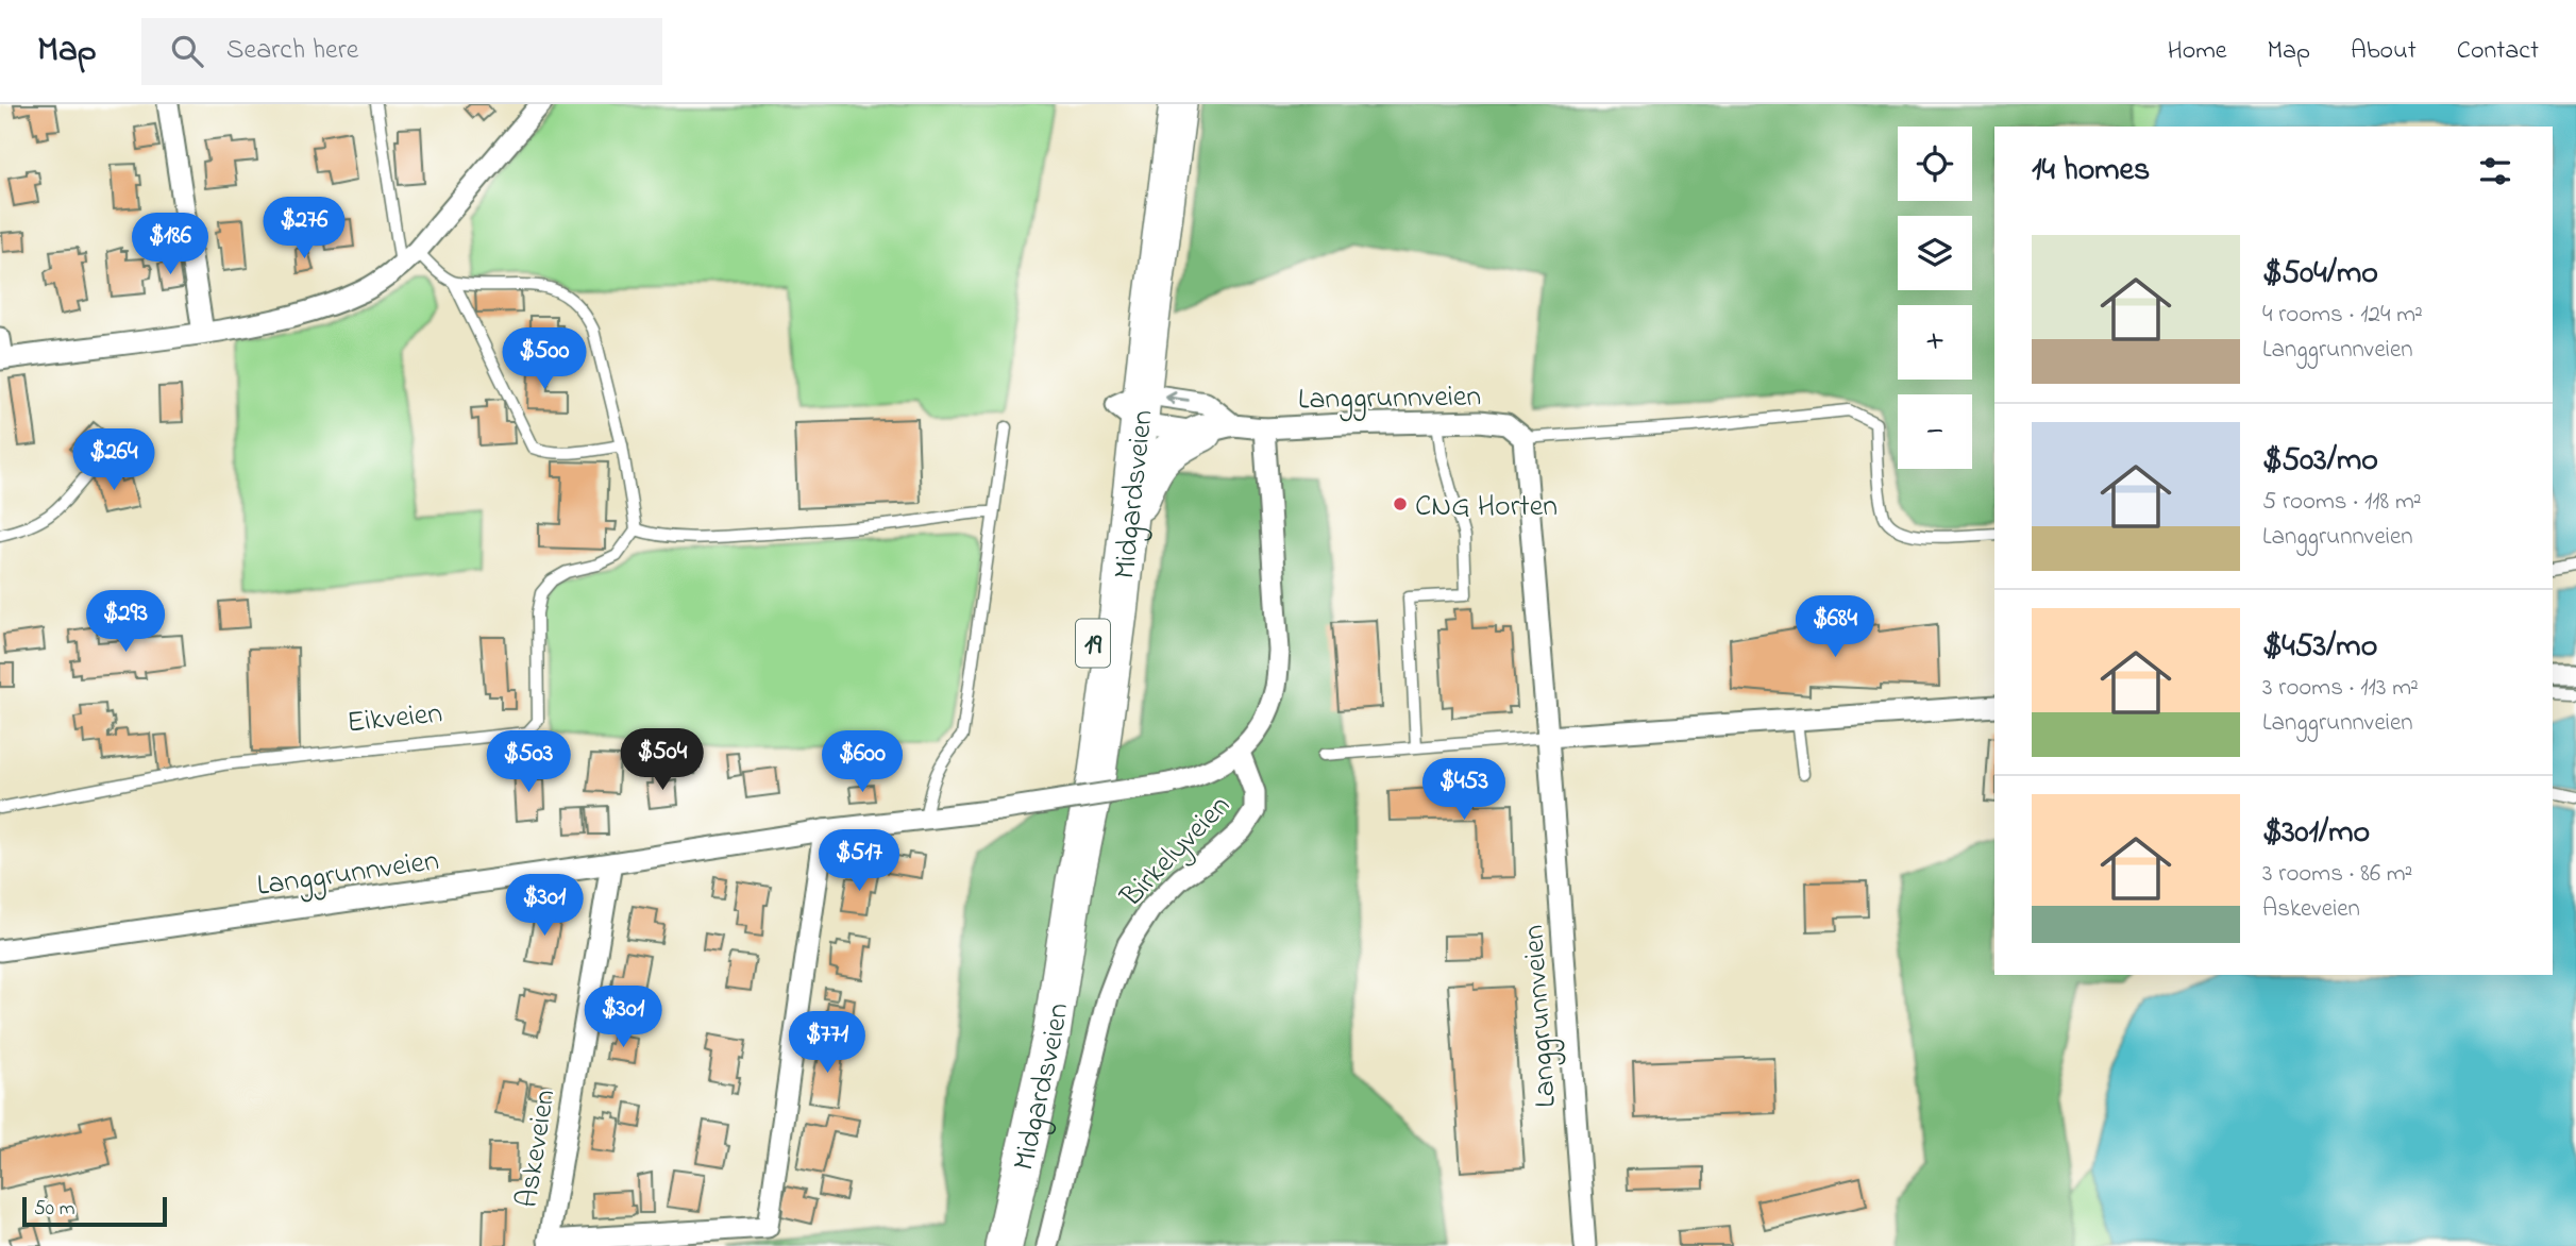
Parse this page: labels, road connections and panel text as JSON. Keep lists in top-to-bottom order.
{
  "streets": {
    "highway": ["Midgardsveien", "19"],
    "street": ["Langgrunnveien", "Birkelyveien", "Askeveien"],
    "lane": ["Eikveien"]
  },
  "crossings": [
    ["Langgrunnveien", "Midgardsveien"],
    ["Langgrunnveien", "19"],
    ["Langgrunnveien", "Birkelyveien"],
    ["Langgrunnveien", "Askeveien"],
    ["Midgardsveien", "19"]
  ],
  "places": ["CNG Horten"],
  "scale_bar": "50 m",
  "page": {
    "header": "Map",
    "search": "Search here",
    "nav": [
      "Home",
      "Map",
      "About",
      "Contact"
    ],
    "map_buttons": ["+", "−"],
    "heading": "14 homes",
    "price": [
      "$276",
      "$186",
      "$500",
      "$264",
      "$293",
      "$684",
      "$504",
      "$503",
      "$600",
      "$453",
      "$517",
      "$301",
      "$301",
      "$771"
    ],
    "list": [
      {
        "name": "$504/mo",
        "note": "4 rooms · 124 m² · Langgrunnveien"
      },
      {
        "name": "$503/mo",
        "note": "5 rooms · 118 m² · Langgrunnveien"
      },
      {
        "name": "$453/mo",
        "note": "3 rooms · 113 m² · Langgrunnveien"
      },
      {
        "name": "$301/mo",
        "note": "3 rooms · 86 m² · Askeveien"
      }
    ],
    "scale": "50 m"
  }
}
